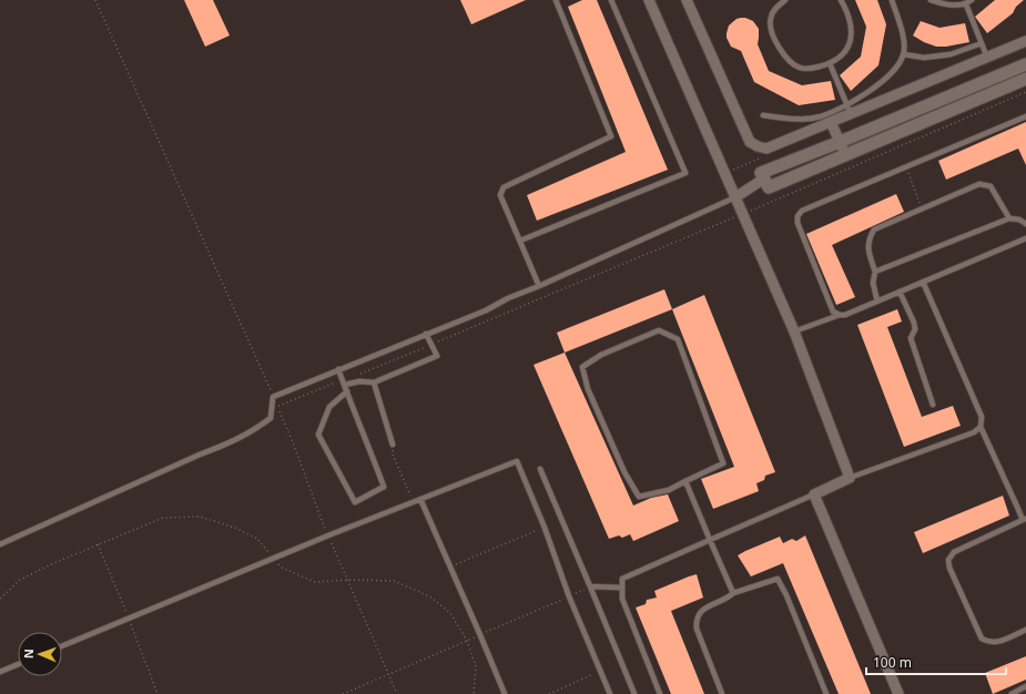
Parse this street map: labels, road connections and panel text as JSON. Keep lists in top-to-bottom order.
{
  "scale_bar": "100 m",
  "north": "left"
}
